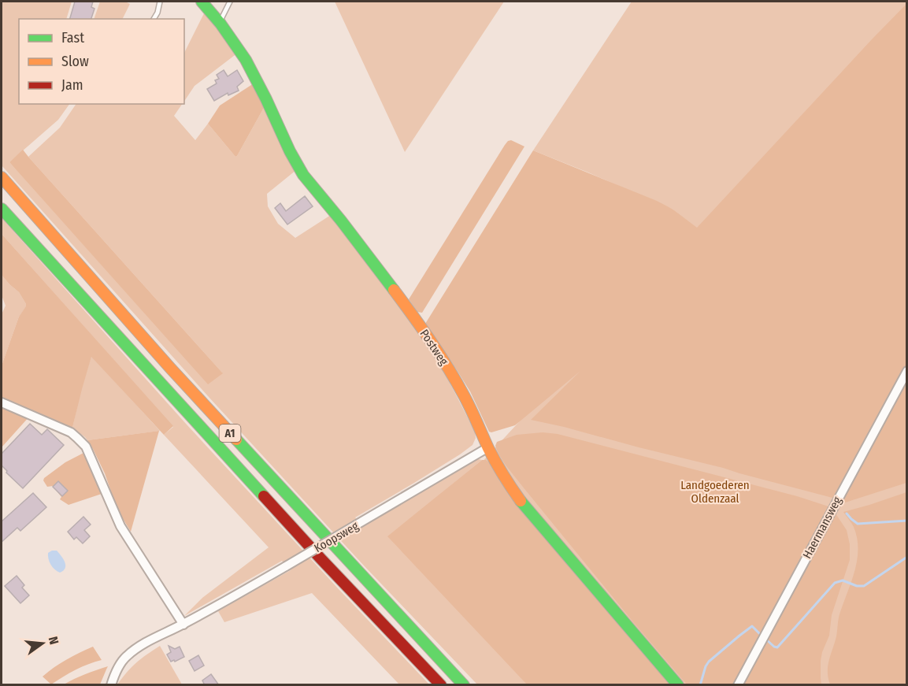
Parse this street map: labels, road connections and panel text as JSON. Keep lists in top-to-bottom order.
{
  "streets": {
    "main road": ["Postweg", "A1"],
    "street": ["Haermansweg", "Koopsweg"]
  },
  "crossings": [
    ["Postweg", "Koopsweg"]
  ],
  "parks": ["Landgoederen Oldenzaal"],
  "legend": ["Fast", "Slow", "Jam"],
  "north": "right"
}
